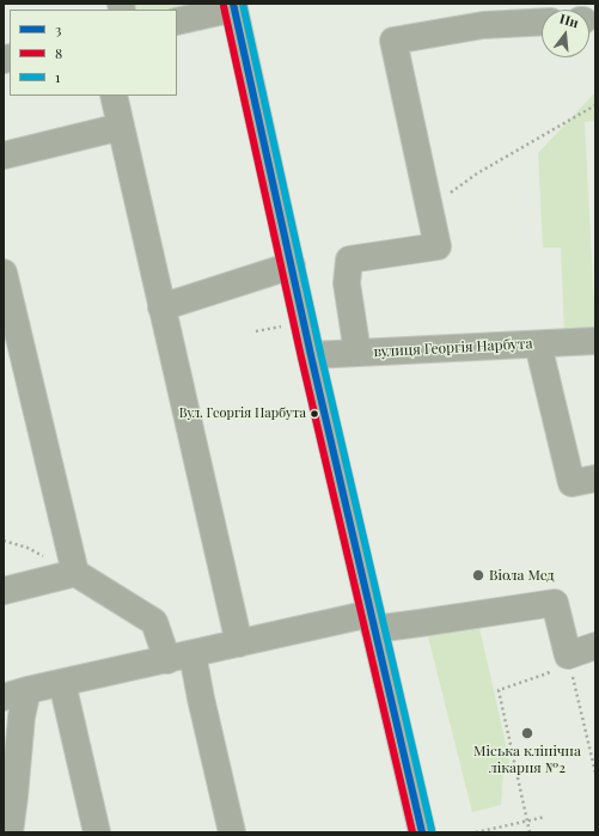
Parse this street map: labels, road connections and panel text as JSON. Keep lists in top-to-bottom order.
{
  "streets": {
    "street": ["вулиця Георгія Нарбута"]
  },
  "places": ["Вул. Георгія Нарбута", "Віола Мед", "Міська клінічна лікарня №2"],
  "lines": ["transit line 3", "transit line 1", "transit line 8"],
  "legend": ["3", "8", "1"],
  "north": "top"
}
